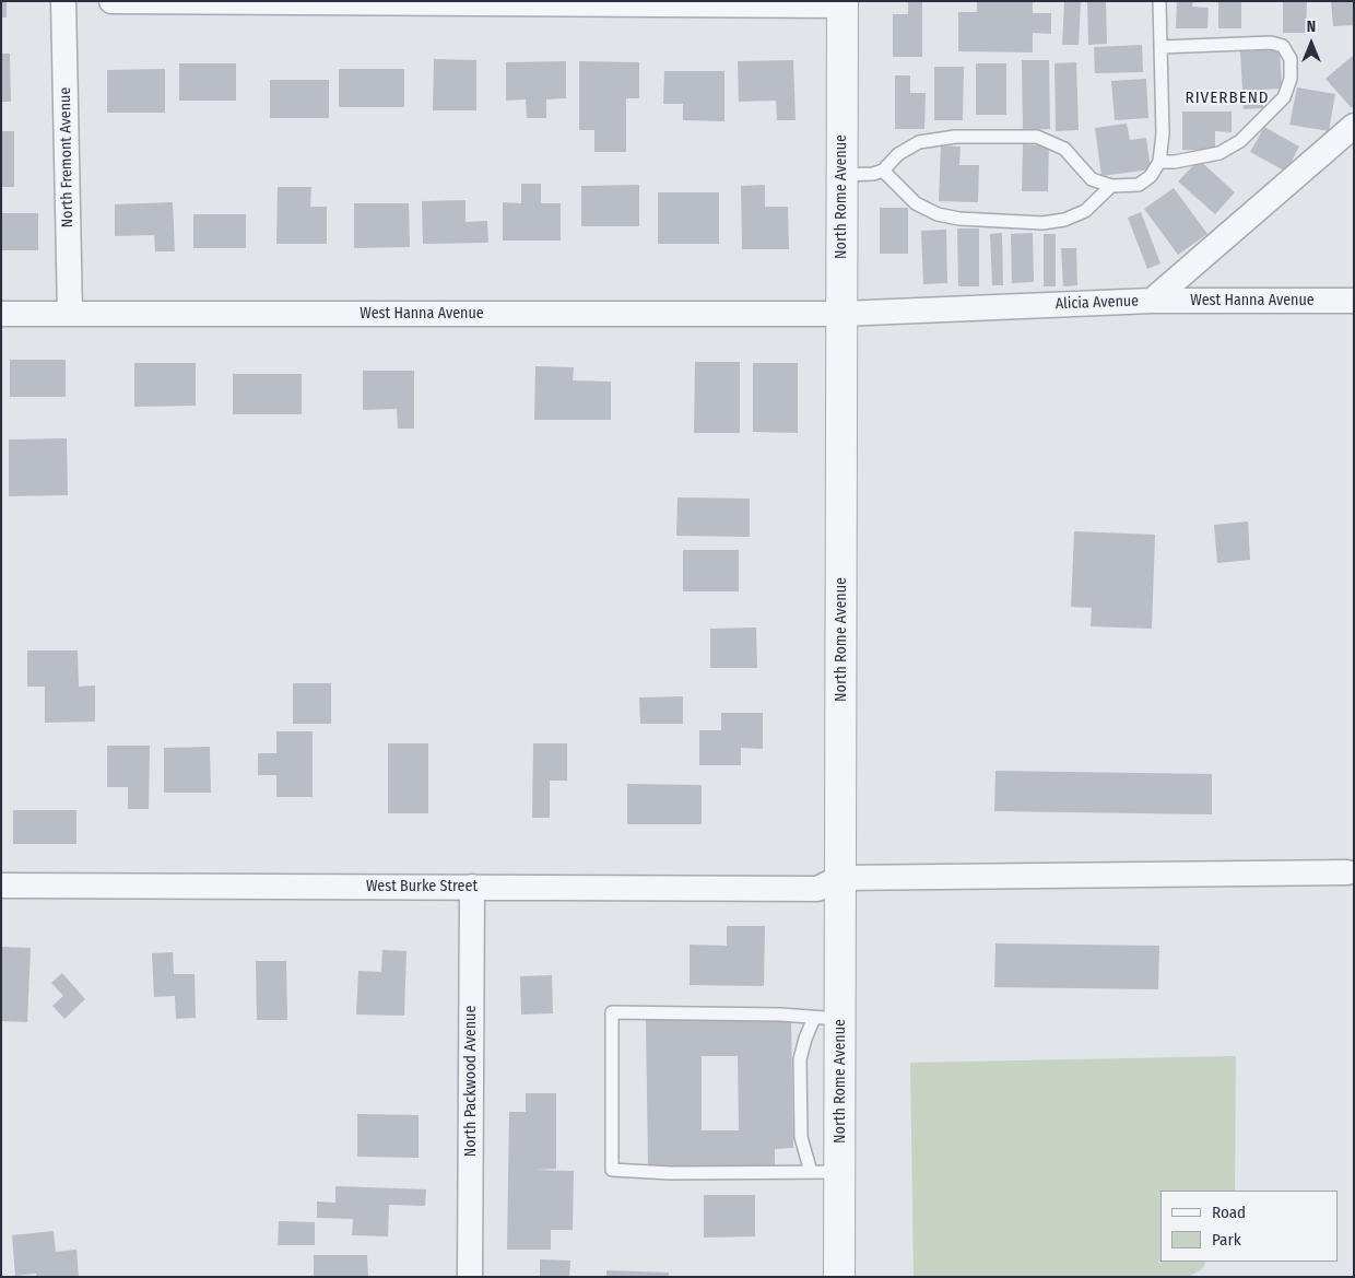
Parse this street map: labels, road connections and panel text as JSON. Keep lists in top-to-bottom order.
{
  "streets": {
    "street": [
      "North Fremont Avenue",
      "North Rome Avenue",
      "West Hanna Avenue",
      "Alicia Avenue",
      "West Burke Street",
      "North Packwood Avenue"
    ]
  },
  "crossings": [
    ["North Fremont Avenue", "West Hanna Avenue"],
    ["North Rome Avenue", "West Hanna Avenue"],
    ["North Rome Avenue", "Alicia Avenue"],
    ["North Rome Avenue", "West Burke Street"],
    ["West Hanna Avenue", "Alicia Avenue"],
    ["West Burke Street", "North Packwood Avenue"]
  ],
  "districts": ["RIVERBEND"],
  "legend": ["Road", "Park"],
  "north": "top"
}
